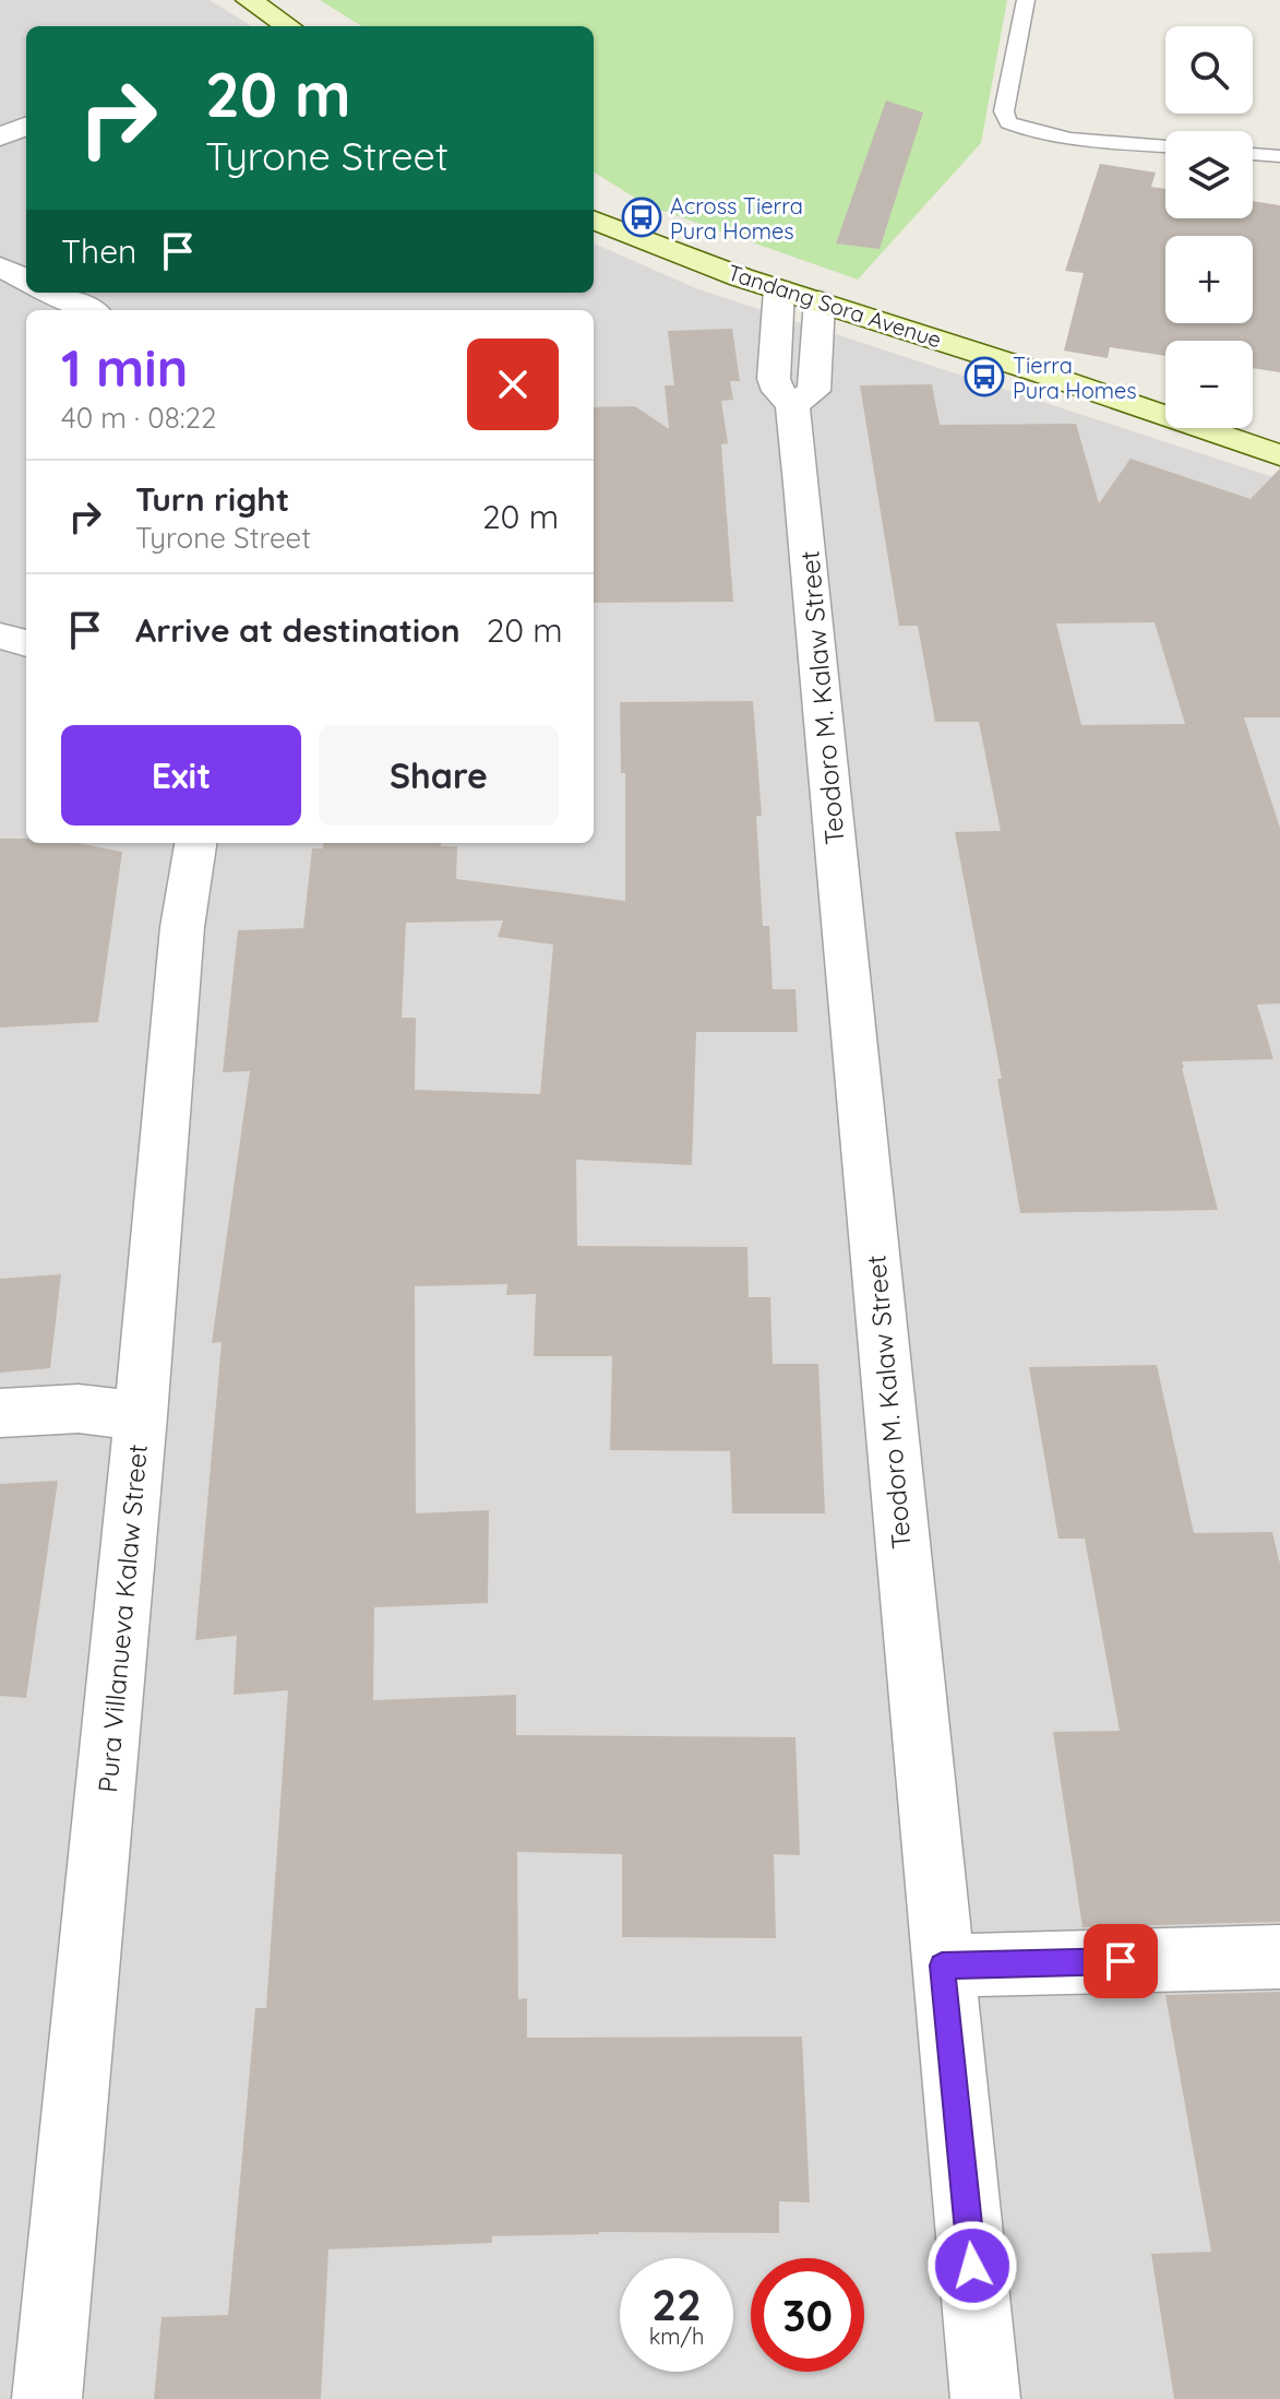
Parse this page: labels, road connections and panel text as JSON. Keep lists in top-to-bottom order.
{
  "streets": {
    "main road": ["Tandang Sora Avenue"],
    "street": ["Teodoro M. Kalaw Street", "Pura Villanueva Kalaw Street"]
  },
  "crossings": [
    ["Tandang Sora Avenue", "Teodoro M. Kalaw Street"]
  ],
  "places": {
    "bus stop": ["Across Tierra Pura Homes", "Tierra Pura Homes"]
  },
  "page": {
    "map_buttons": ["+", "−"],
    "turn": ["20 m", "Tyrone Street"],
    "then": "Then",
    "heading": ["1 min", "40 m · 08:22"],
    "list": [
      {
        "name": "Turn right",
        "note": "Tyrone Street",
        "value": "20 m"
      },
      {
        "name": "Arrive at destination",
        "value": "20 m"
      }
    ],
    "buttons": ["Exit", "Share"],
    "speed": "22 km/h",
    "limit": "30"
  }
}
